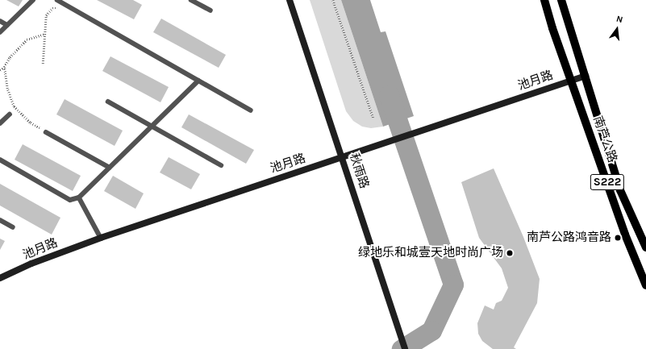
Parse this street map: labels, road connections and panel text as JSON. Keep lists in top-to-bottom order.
{
  "streets": {
    "main road": ["南芦公路", "S222"],
    "street": ["池月路", "秋雨路"]
  },
  "crossings": [
    ["池月路", "南芦公路"],
    ["池月路", "秋雨路"]
  ],
  "places": ["南芦公路鸿音路", "绿地乐和城壹天地时尚广场"],
  "north": "top"
}
